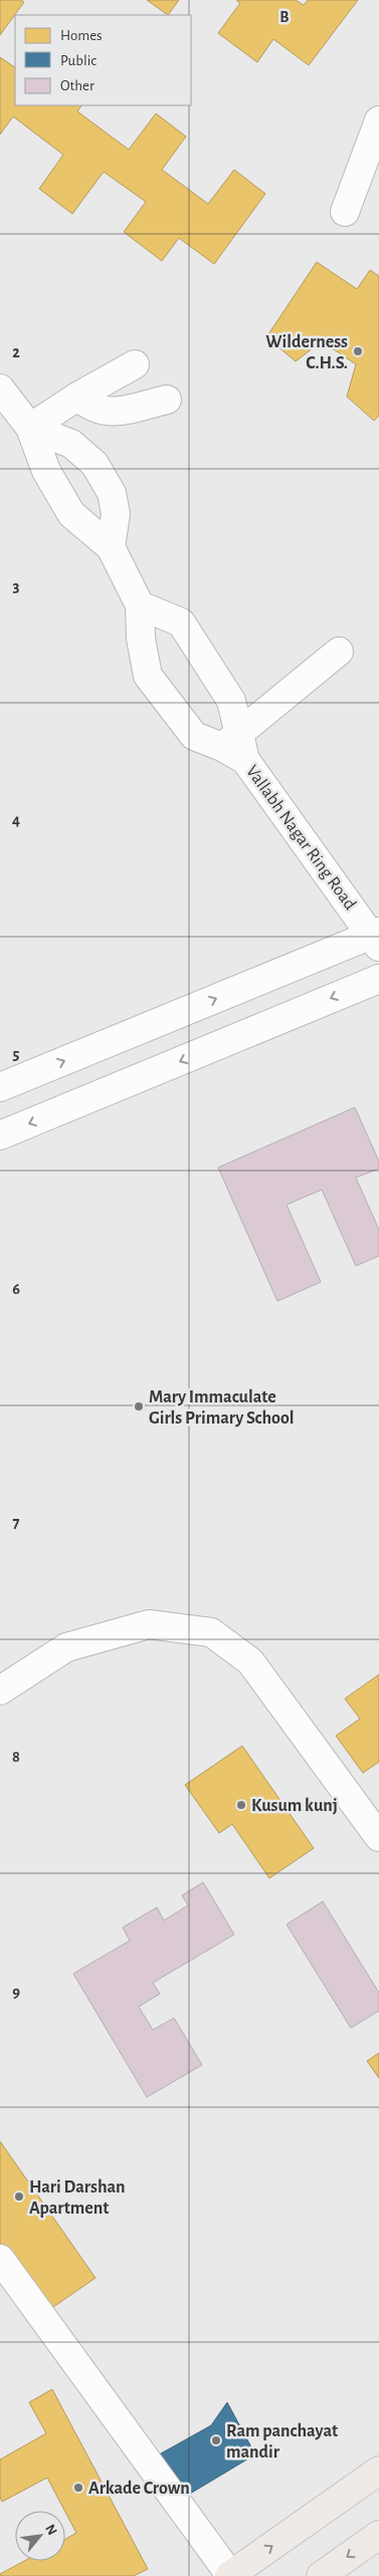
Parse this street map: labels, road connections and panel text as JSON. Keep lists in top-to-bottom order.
{
  "streets": {
    "street": ["Vallabh Nagar Ring Road"]
  },
  "places": [
    "Wilderness C.H.S.",
    "Mary Immaculate Girls Primary School",
    "Kusum kunj",
    "Hari Darshan Apartment",
    "Ram panchayat mandir",
    "Arkade Crown"
  ],
  "legend": ["Homes", "Public", "Other"],
  "north": "top right",
  "grid": {
    "columns": ["B"],
    "rows": [
      "2",
      "3",
      "4",
      "5",
      "6",
      "7",
      "8",
      "9"
    ]
  }
}
